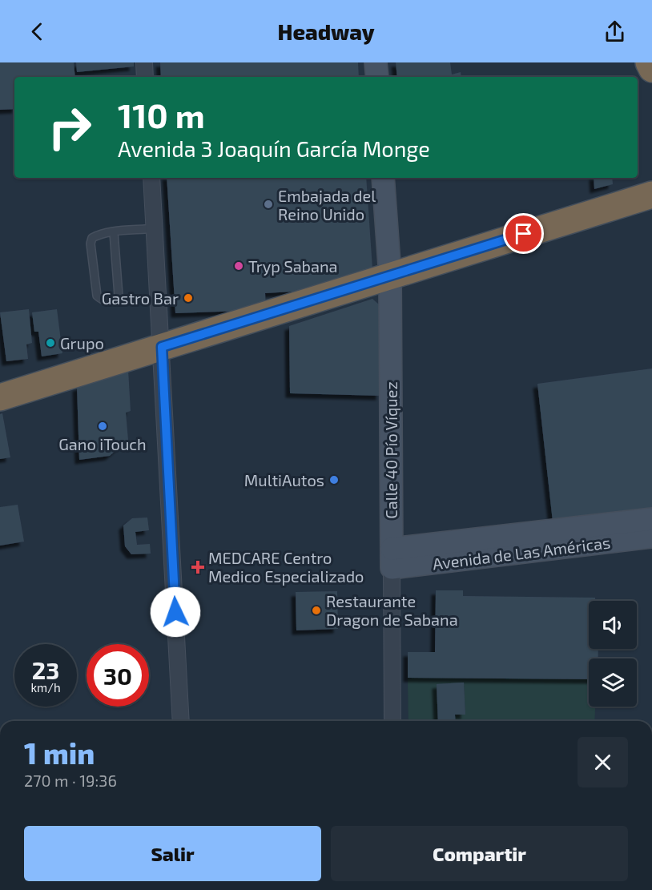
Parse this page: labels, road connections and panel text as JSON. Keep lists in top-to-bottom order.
{
  "streets": {
    "street": ["Calle 40 Pío Víquez", "Avenida de Las Américas"]
  },
  "crossings": [
    ["Calle 40 Pío Víquez", "Avenida de Las Américas"]
  ],
  "places": {
    "other": [
      "Embajada del Reino Unido",
      "Tryp Sabana",
      "Gastro Bar",
      "Grupo",
      "Gano iTouch",
      "MultiAutos",
      "Restaurante Dragon de Sabana"
    ],
    "health": ["MEDCARE Centro Medico Especializado"]
  },
  "page": {
    "header": "Headway",
    "turn": ["110 m", "Avenida 3 Joaquín García Monge"],
    "speed": "23 km/h",
    "limit": "30",
    "heading": ["1 min", "270 m · 19:36"],
    "buttons": ["Salir", "Compartir"]
  }
}
